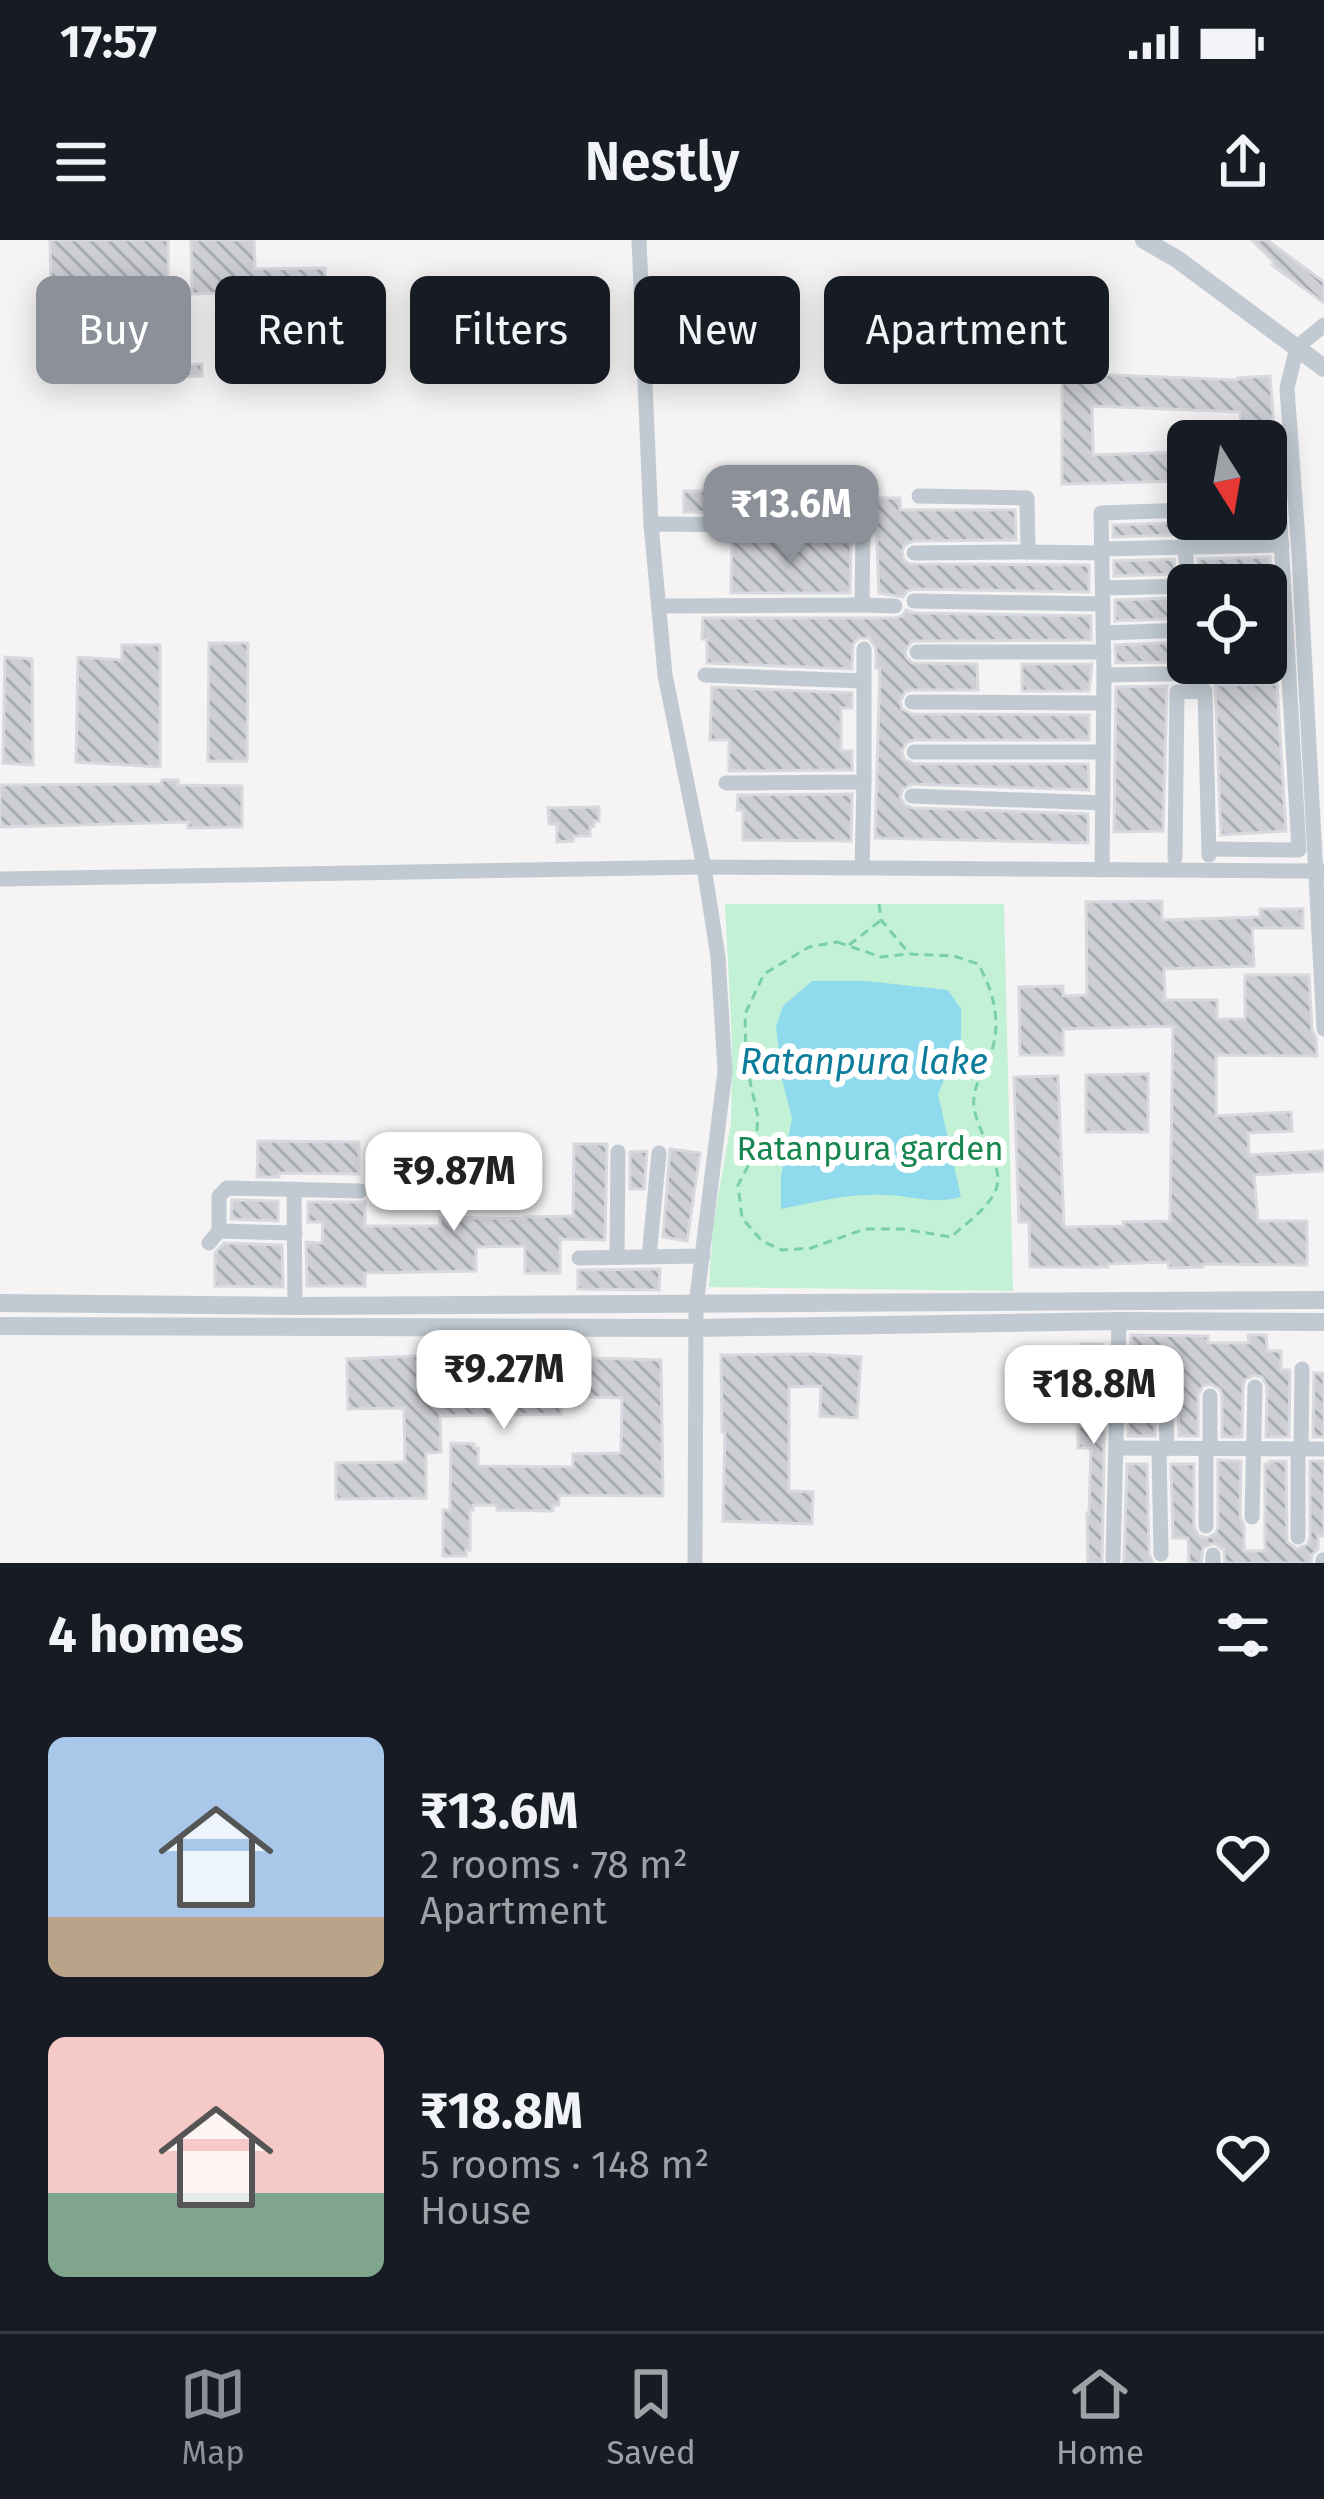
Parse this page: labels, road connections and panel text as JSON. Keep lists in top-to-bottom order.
{
  "water": ["Ratanpura lake"],
  "parks": ["Ratanpura garden"],
  "north": "bottom",
  "page": {
    "status": "17:57",
    "header": "Nestly",
    "chip": [
      "Buy",
      "Rent",
      "Filters",
      "New",
      "Apartment"
    ],
    "price": [
      "₹13.6M",
      "₹9.87M",
      "₹9.27M",
      "₹18.8M"
    ],
    "heading": "4 homes",
    "list": [
      {
        "name": "₹13.6M",
        "note": "2 rooms · 78 m² · Apartment"
      },
      {
        "name": "₹18.8M",
        "note": "5 rooms · 148 m² · House"
      }
    ],
    "tabs": ["Map", "Saved", "Home"]
  }
}
